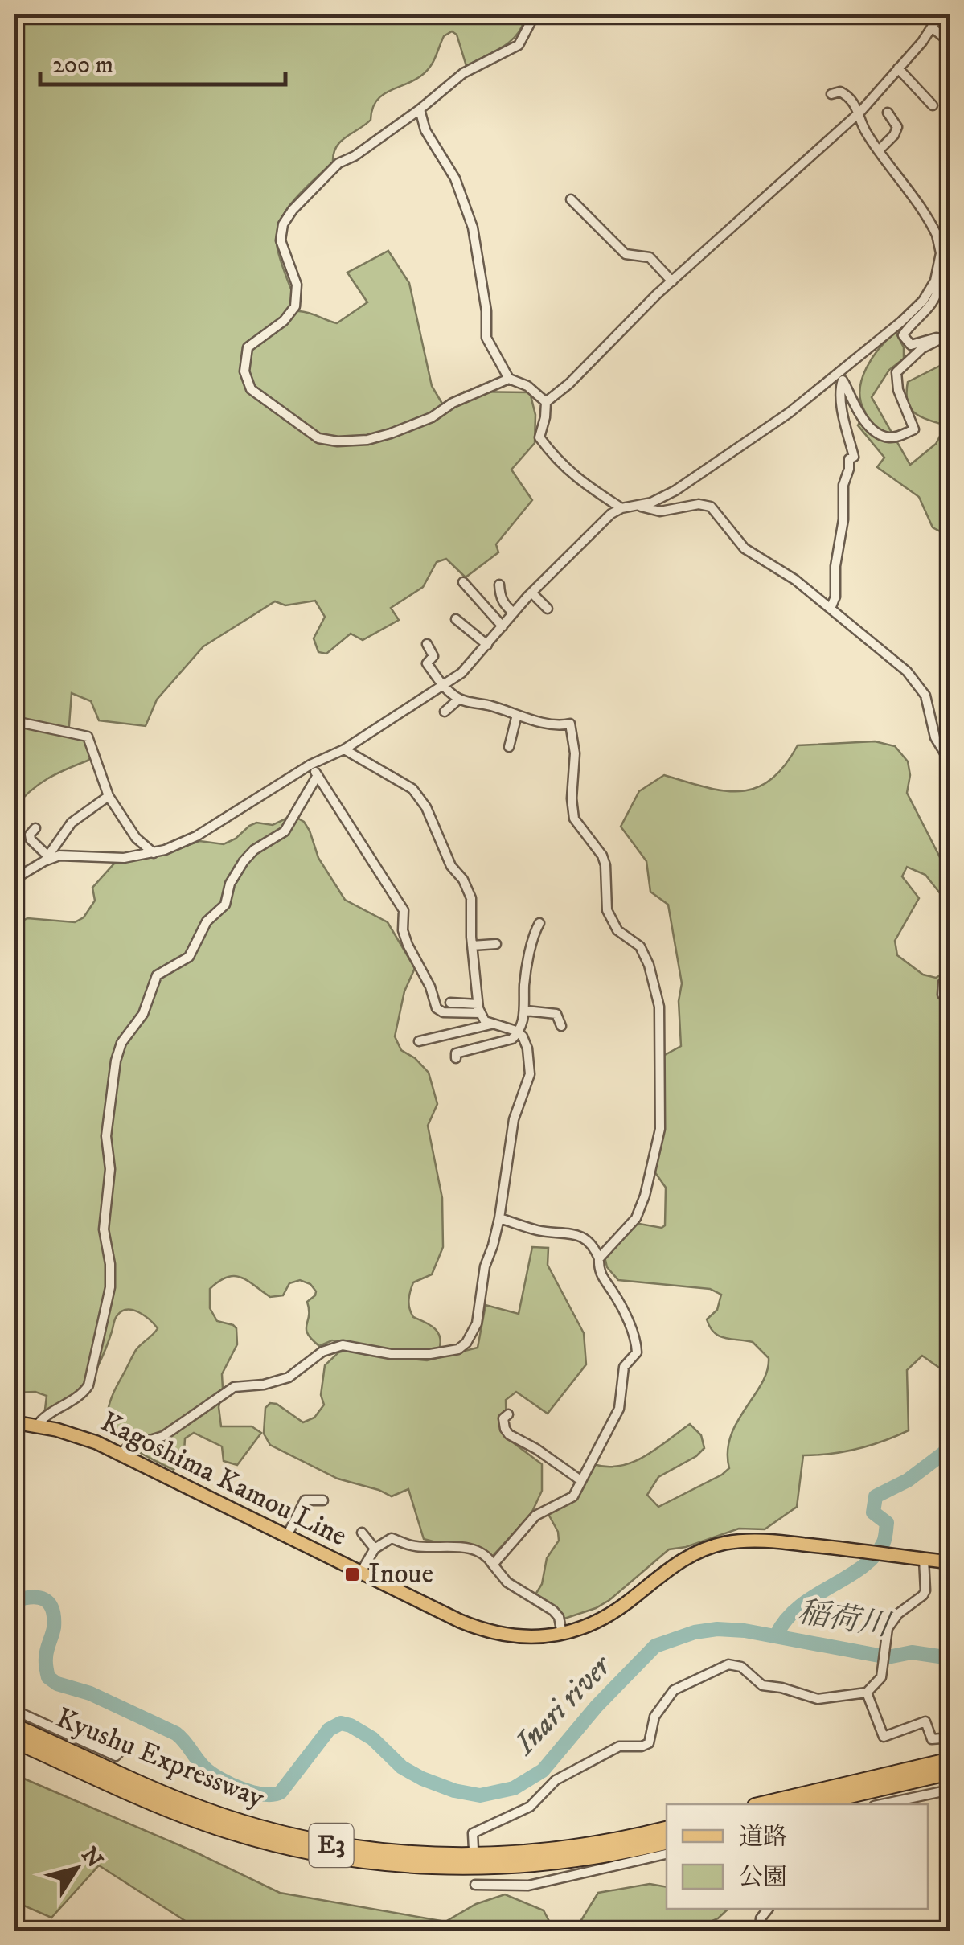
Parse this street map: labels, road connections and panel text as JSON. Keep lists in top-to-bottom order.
{
  "streets": {
    "highway": ["Kyushu Expressway", "E3"],
    "main road": ["Kagoshima Kamou Line"]
  },
  "water": ["稲荷川", "Inari river"],
  "places": {
    "transit": ["Inoue"]
  },
  "legend": ["道路", "公園"],
  "scale_bar": "200 m",
  "north": "top right"
}
